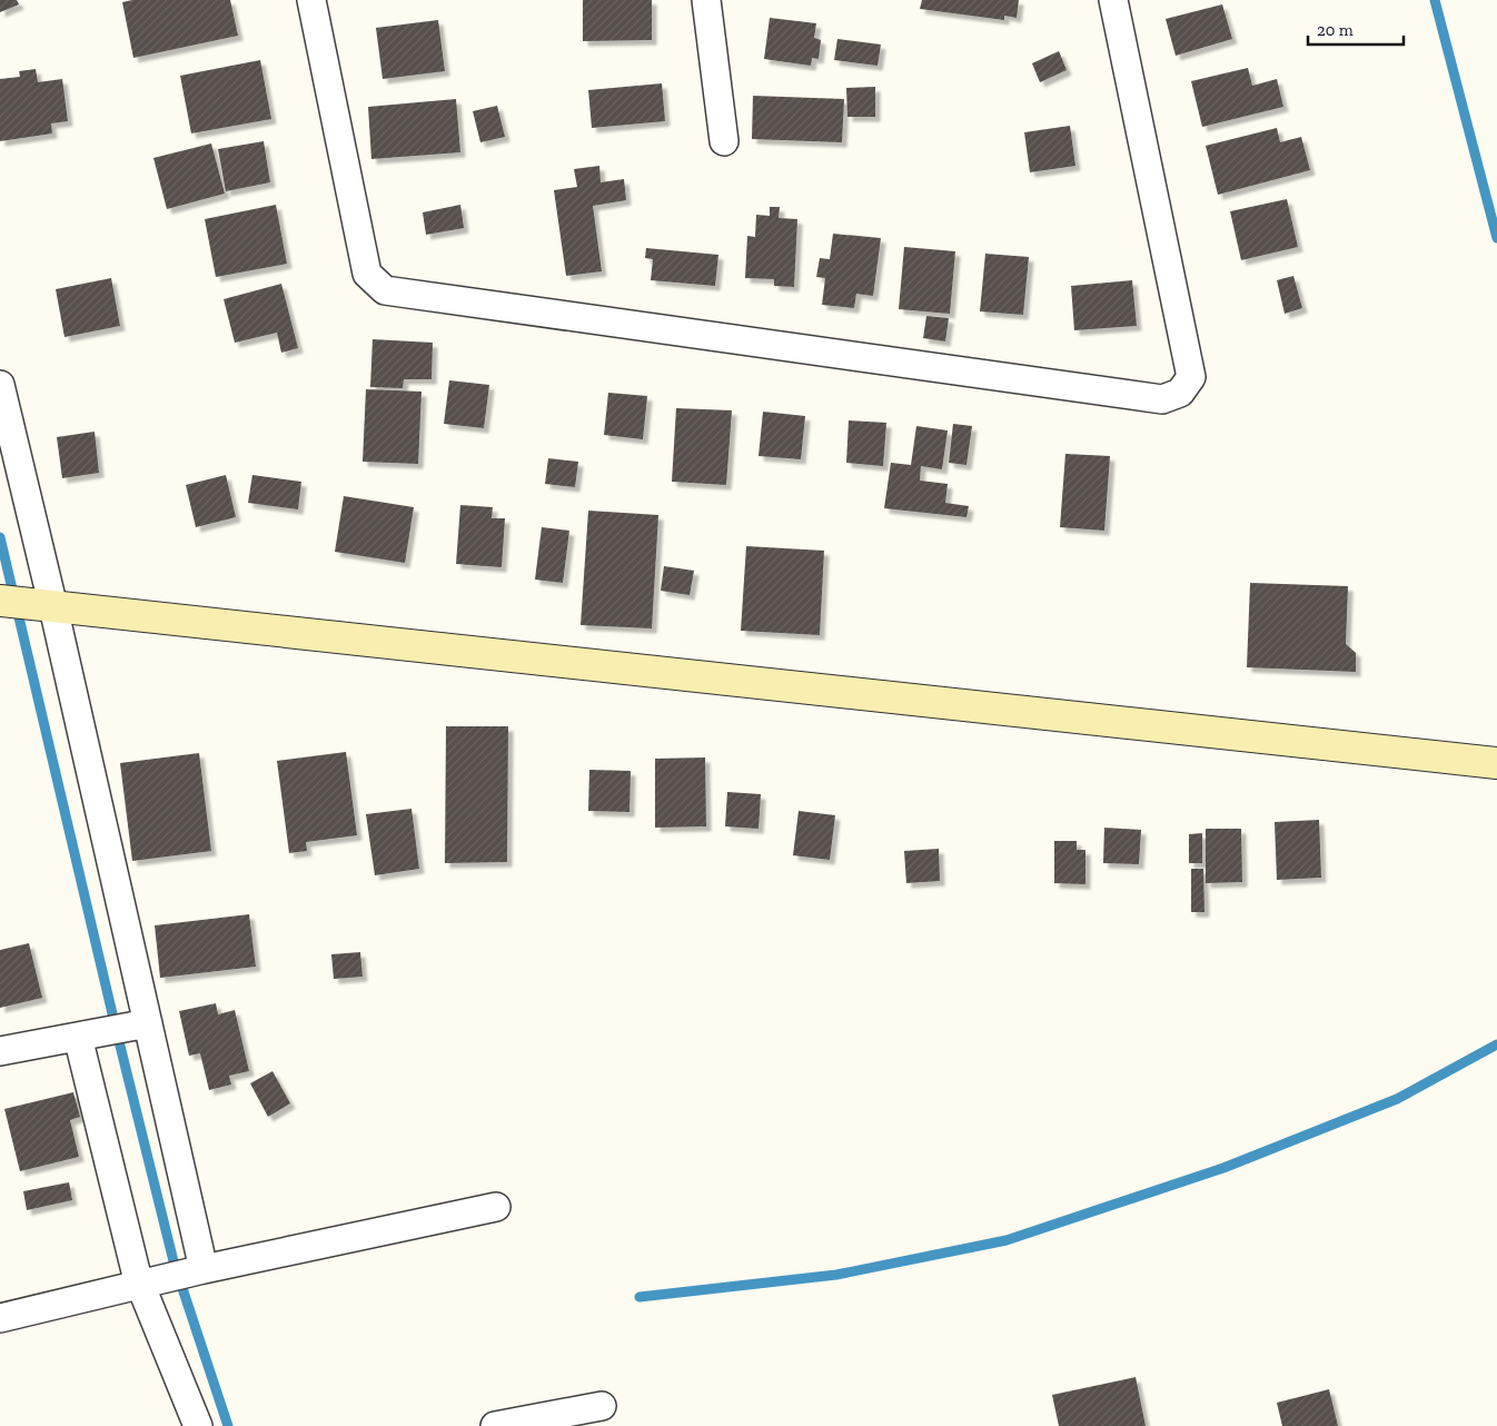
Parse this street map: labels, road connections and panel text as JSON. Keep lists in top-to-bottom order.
{
  "scale_bar": "20 m"
}
